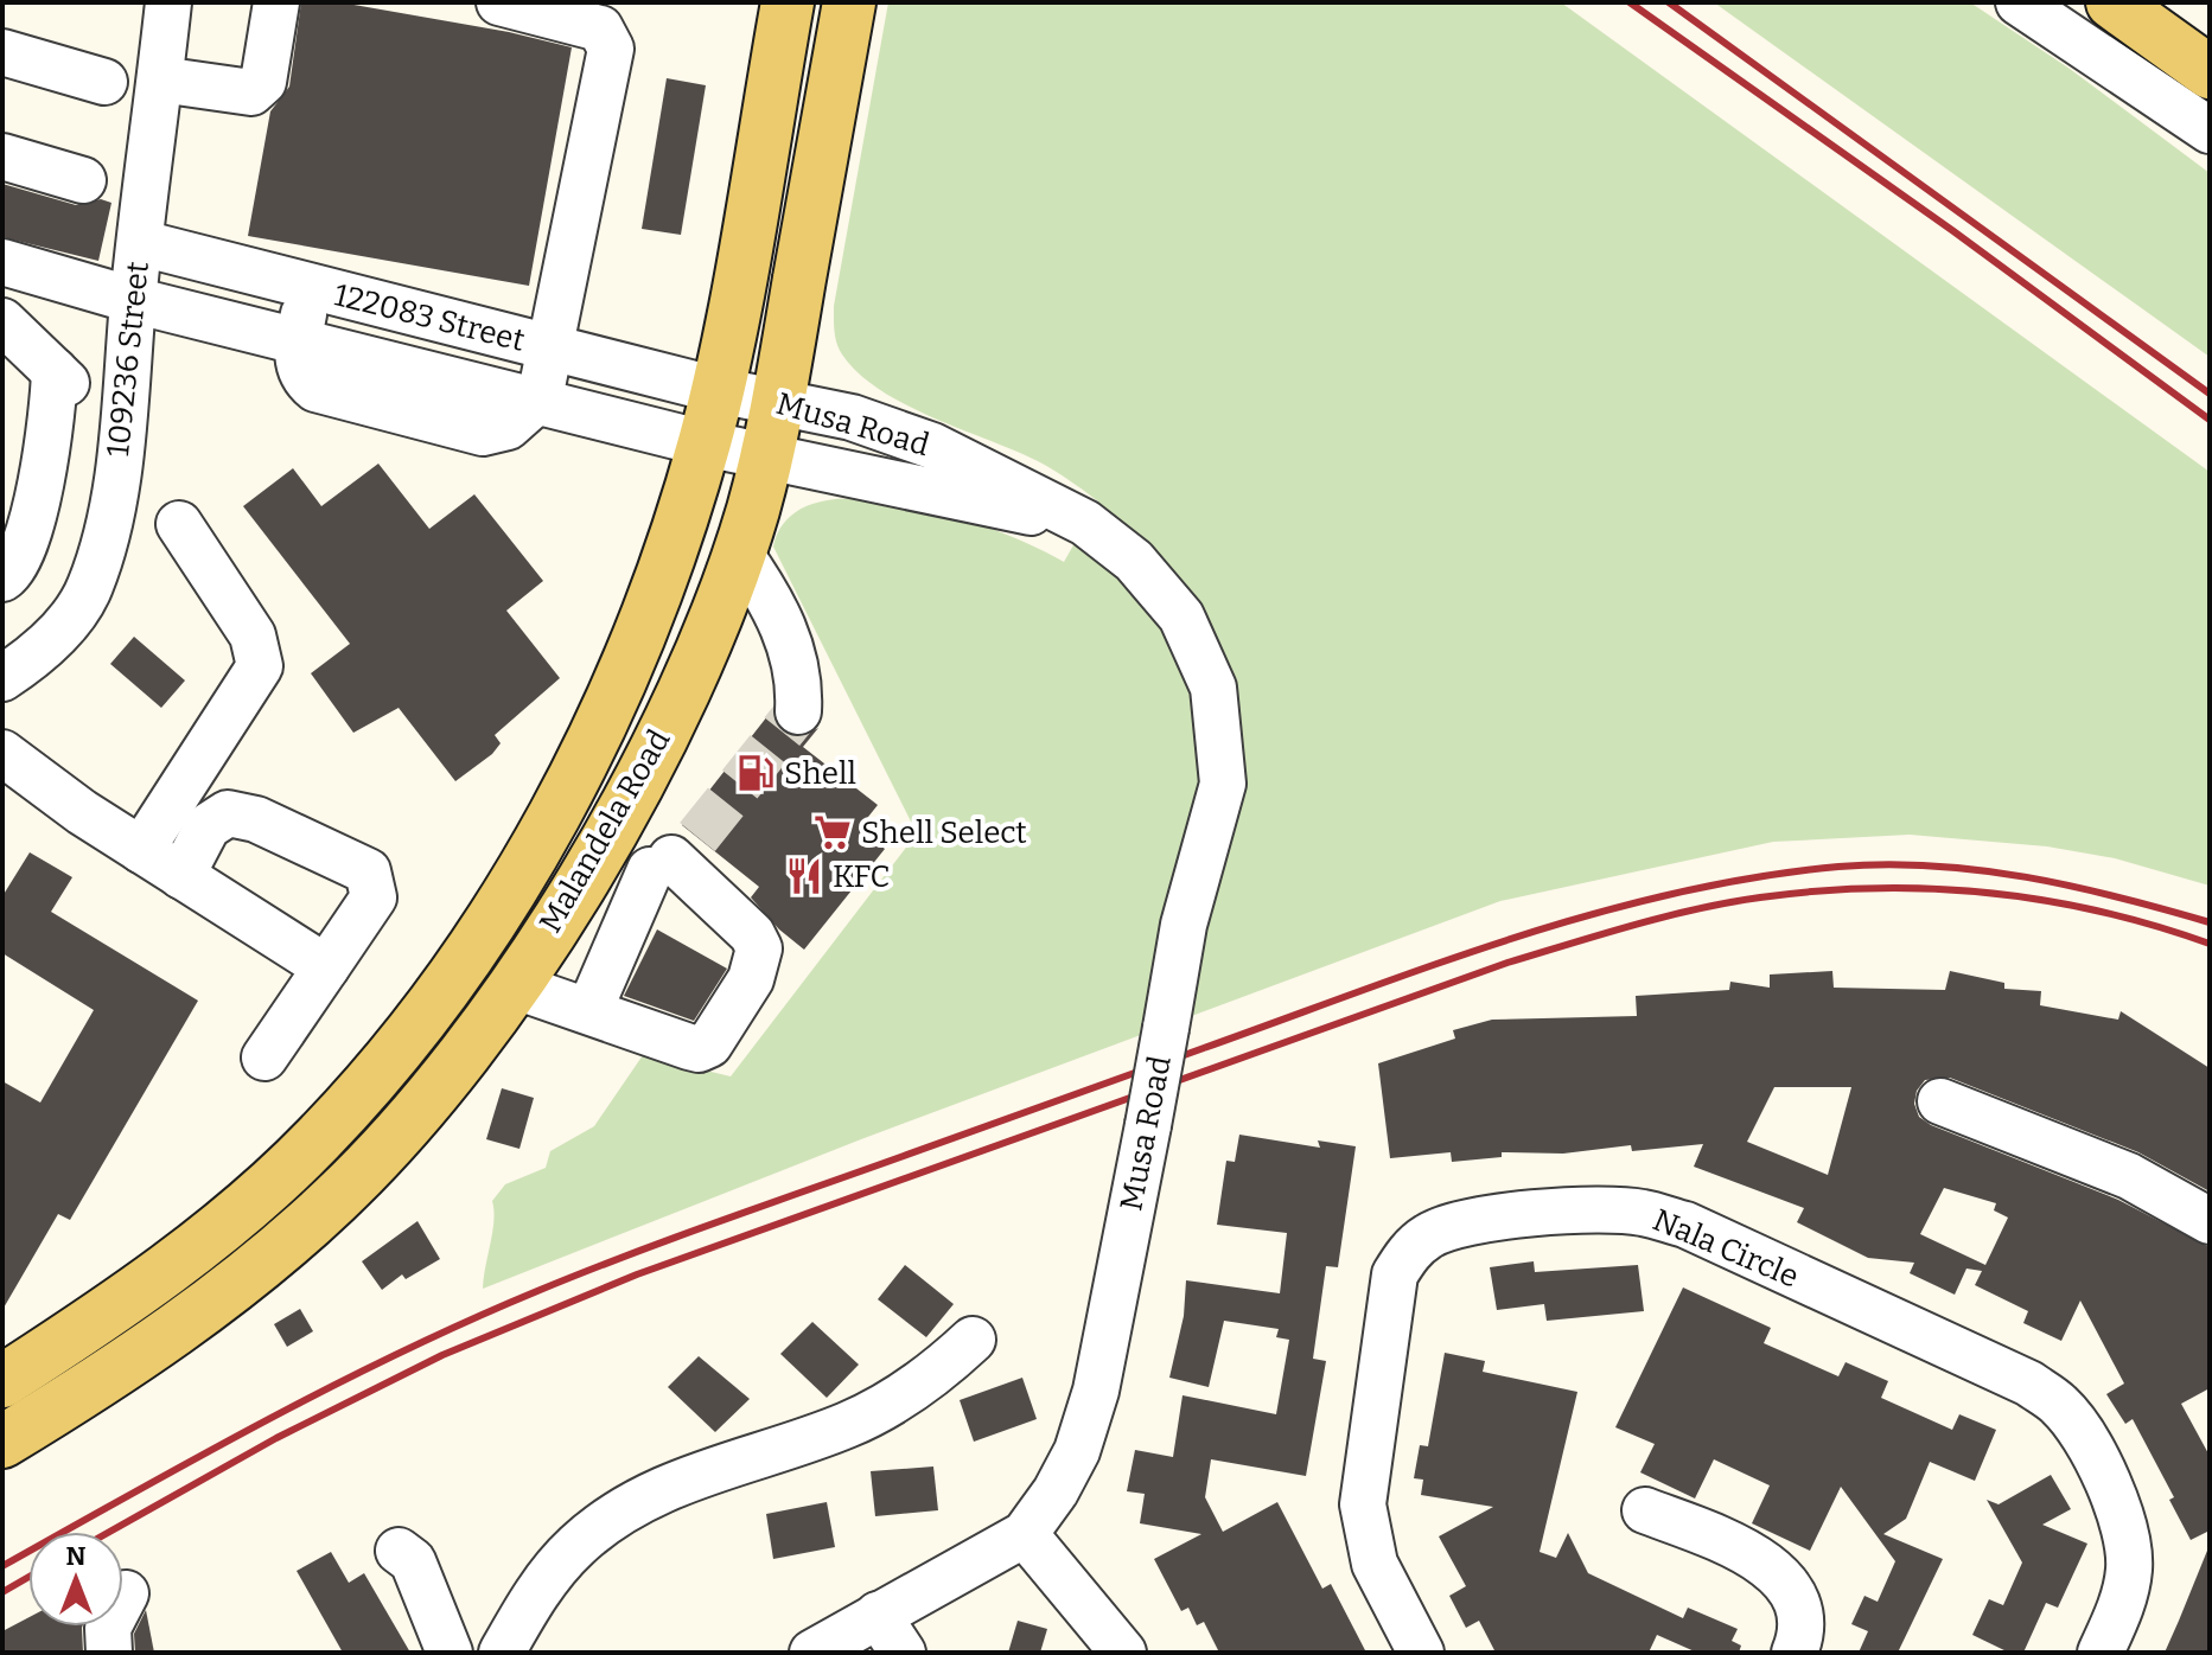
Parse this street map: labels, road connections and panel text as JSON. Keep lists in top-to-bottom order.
{
  "streets": {
    "main road": ["Malandela Road"],
    "street": [
      "122083 Street",
      "109236 Street",
      "Musa Road",
      "Nala Circle"
    ]
  },
  "crossings": [
    ["122083 Street", "109236 Street"],
    ["122083 Street", "Musa Road"],
    ["122083 Street", "Malandela Road"],
    ["Musa Road", "Malandela Road"]
  ],
  "places": {
    "fuel station": ["Shell"],
    "supermarket": ["Shell Select"],
    "restaurant": ["KFC"]
  },
  "north": "top"
}
